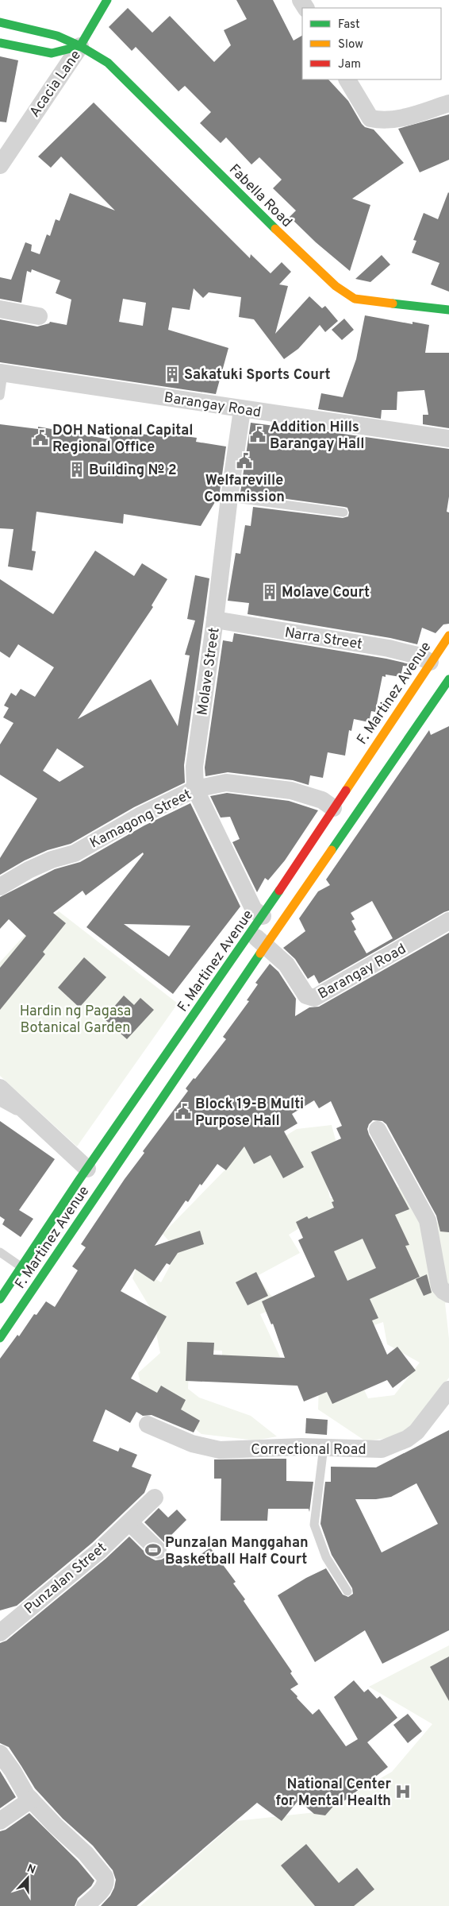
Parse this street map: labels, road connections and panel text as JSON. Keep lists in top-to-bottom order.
{
  "streets": {
    "main road": ["Acacia Lane", "Fabella Road", "F. Martinez Avenue"],
    "street": [
      "Barangay Road",
      "Narra Street",
      "Molave Street",
      "Kamagong Street",
      "Correctional Road",
      "Punzalan Street"
    ]
  },
  "crossings": [
    ["Acacia Lane", "Fabella Road"],
    ["Barangay Road", "Molave Street"],
    ["Barangay Road", "F. Martinez Avenue"],
    ["Narra Street", "Molave Street"],
    ["Narra Street", "F. Martinez Avenue"],
    ["Molave Street", "F. Martinez Avenue"],
    ["Molave Street", "Kamagong Street"],
    ["F. Martinez Avenue", "Kamagong Street"]
  ],
  "parks": ["Hardin ng Pagasa Botanical Garden"],
  "places": {
    "building": ["Sakatuki Sports Court", "Building № 2", "Molave Court"],
    "public building": [
      "Addition Hills Barangay Hall",
      "DOH National Capital Regional Office",
      "Welfareville Commission",
      "Block 19-B Multi Purpose Hall"
    ],
    "sports": ["Punzalan Manggahan Basketball Half Court"],
    "hospital": ["National Center for Mental Health"]
  },
  "legend": ["Fast", "Slow", "Jam"],
  "north": "top"
}
